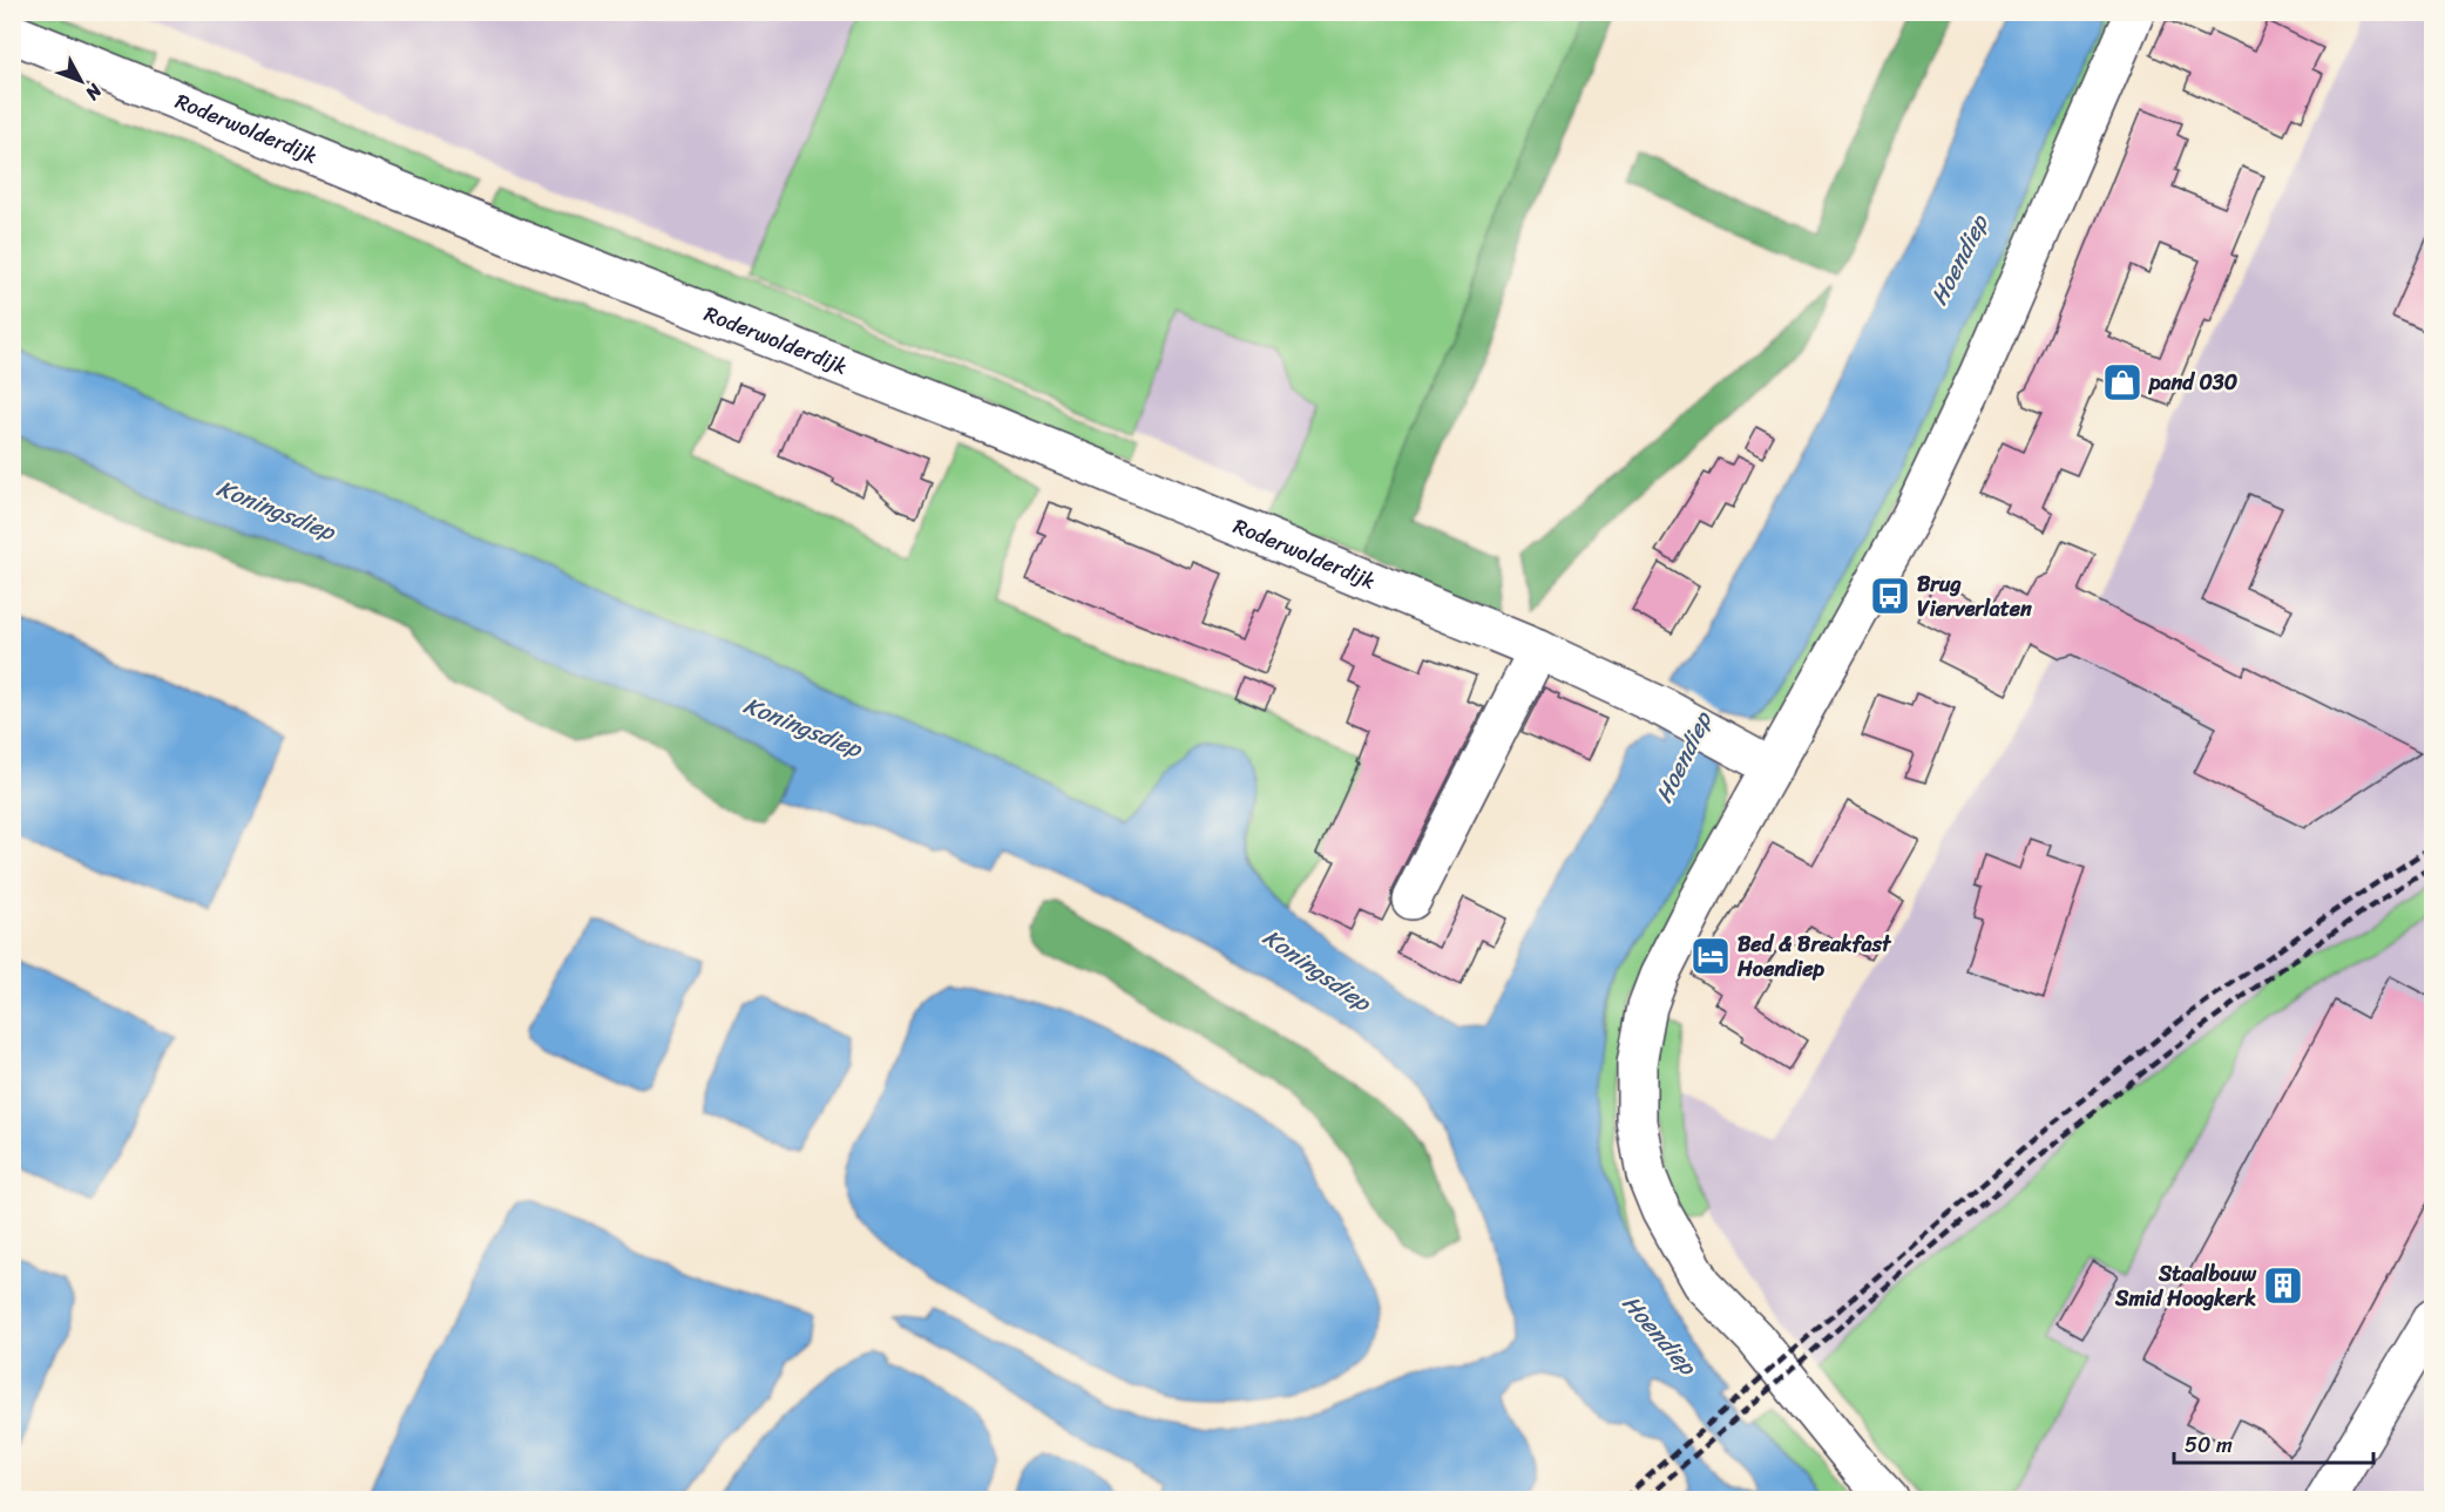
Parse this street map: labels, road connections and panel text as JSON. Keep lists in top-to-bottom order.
{
  "streets": {
    "street": ["Roderwolderdijk"]
  },
  "water": ["Hoendiep", "Koningsdiep"],
  "places": {
    "shop": ["pand 030"],
    "bus stop": ["Brug Vierverlaten"],
    "hotel": ["Bed & Breakfast Hoendiep"],
    "building": ["Staalbouw Smid Hoogkerk"]
  },
  "scale_bar": "50 m",
  "north": "bottom right"
}
